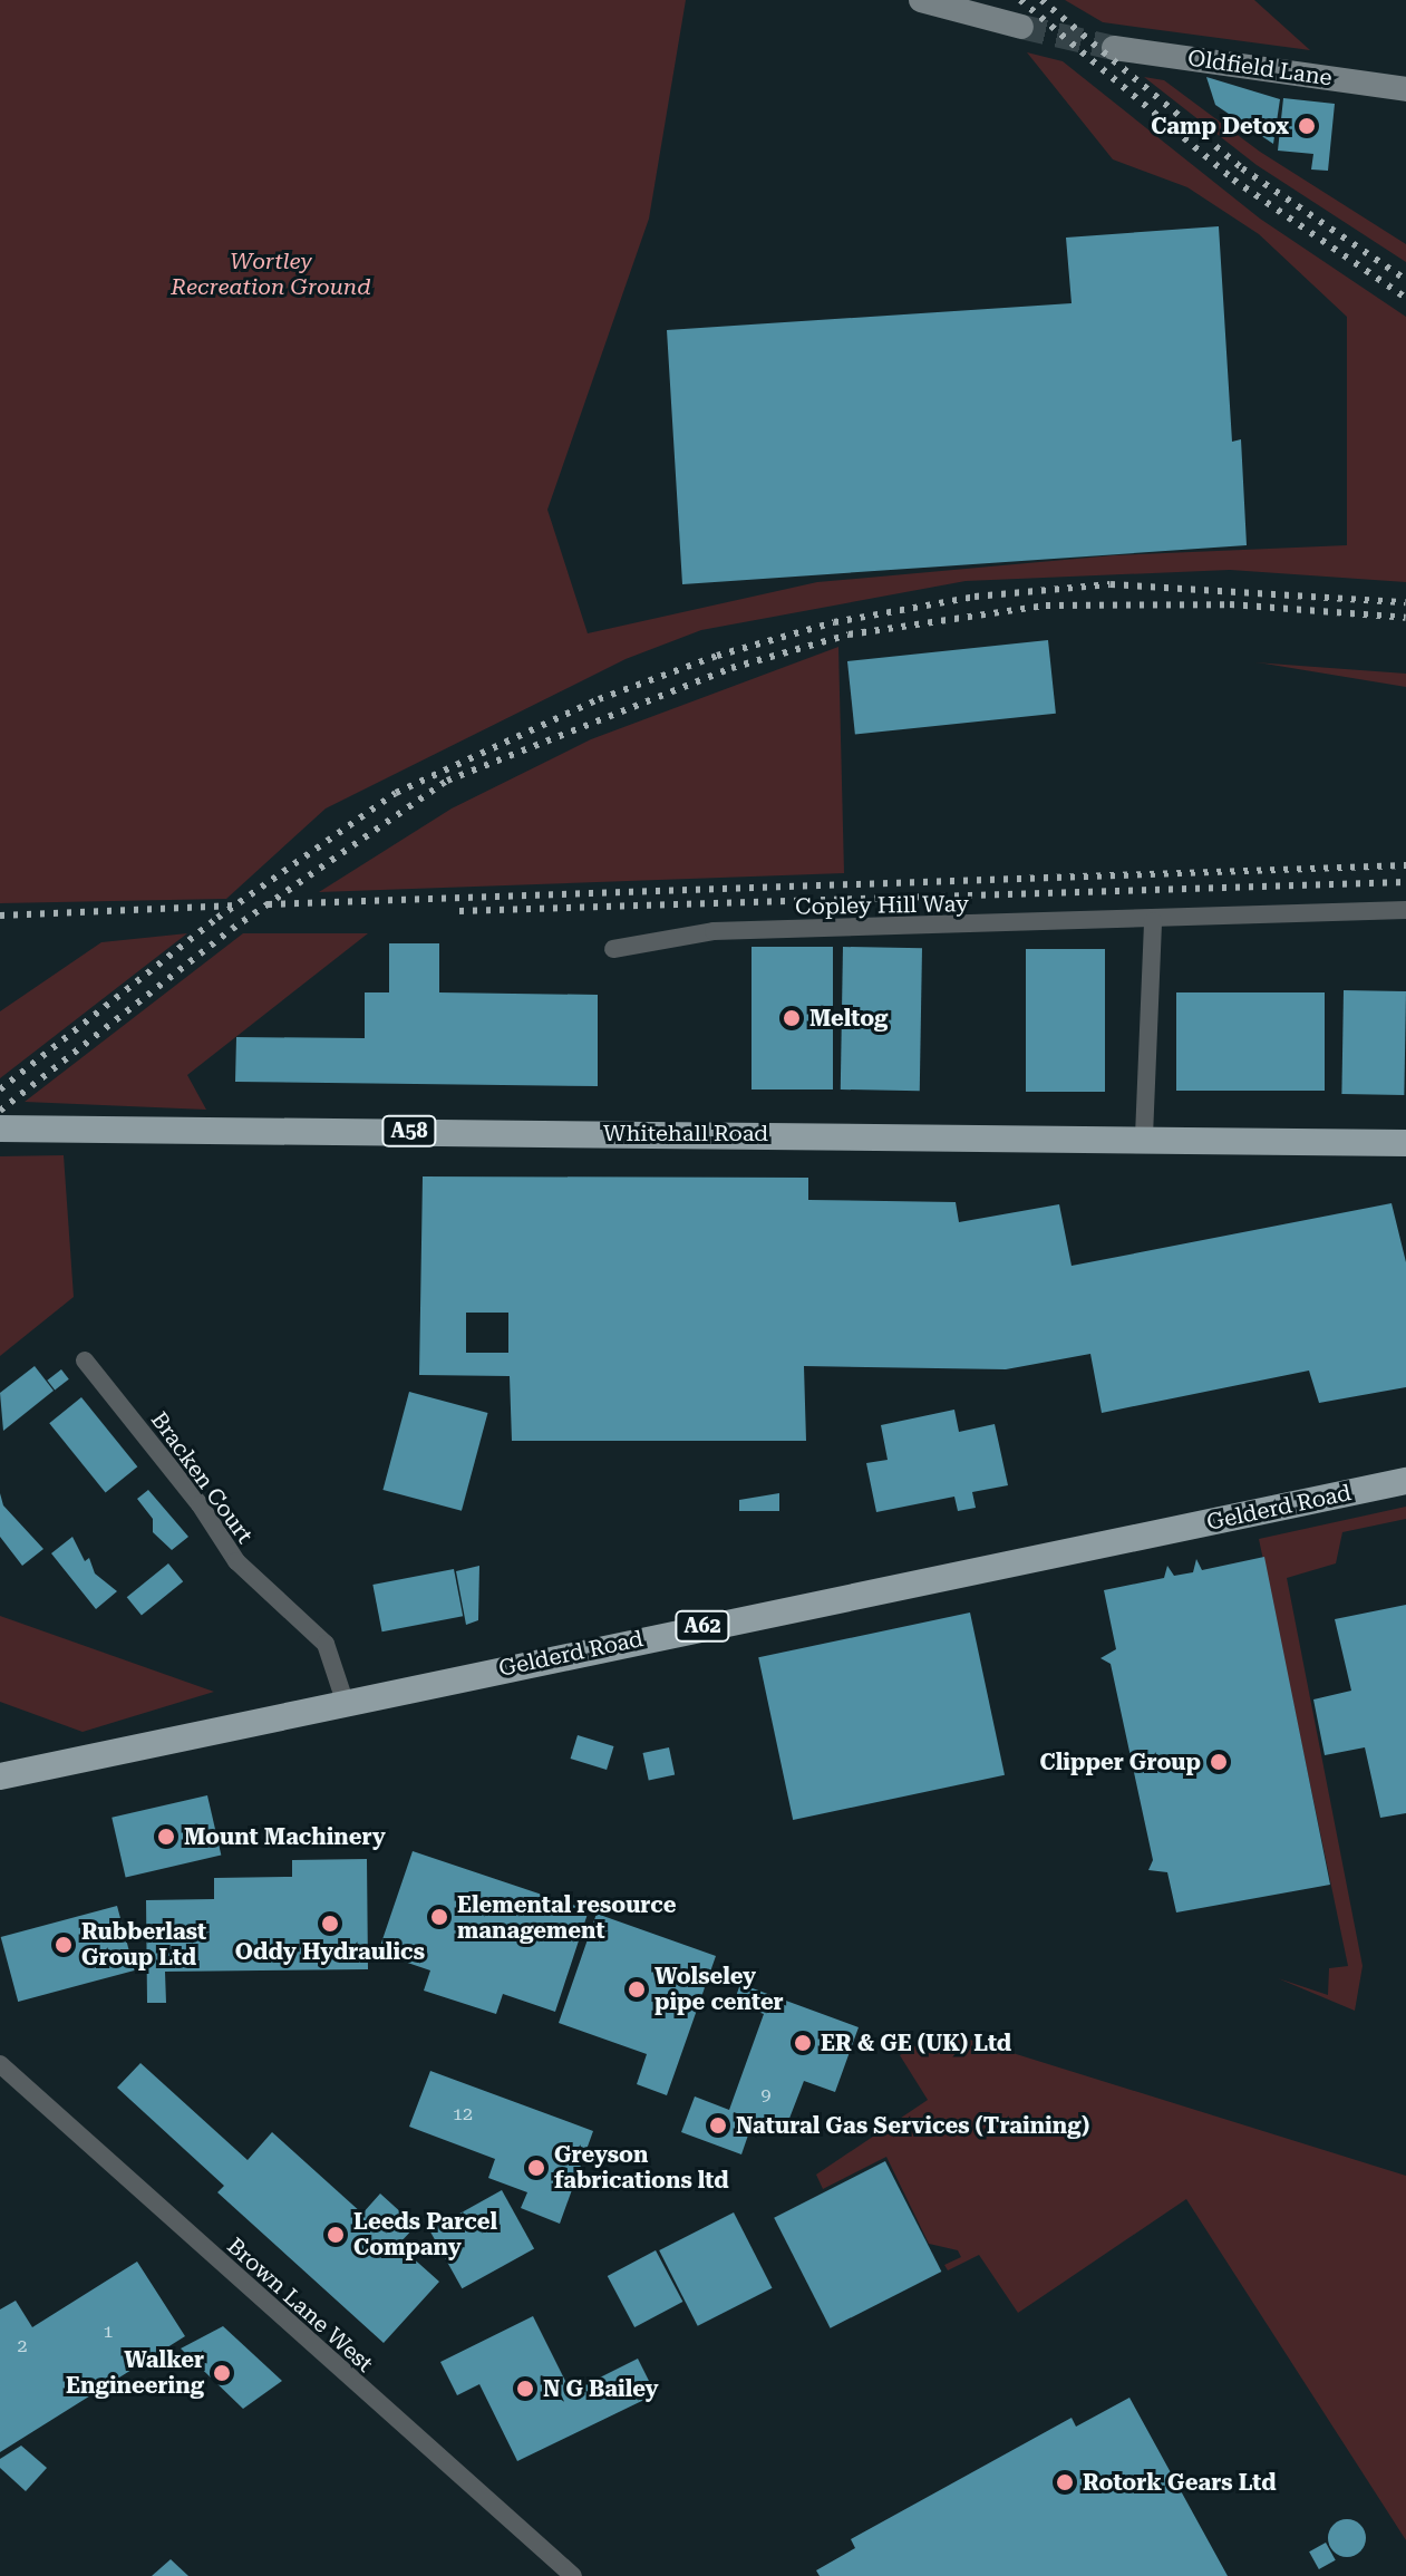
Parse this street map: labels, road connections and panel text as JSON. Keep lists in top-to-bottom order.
{
  "streets": {
    "main road": [
      "A58",
      "Whitehall Road",
      "Gelderd Road",
      "A62"
    ],
    "street": [
      "Oldfield Lane",
      "Copley Hill Way",
      "Bracken Court",
      "Brown Lane West"
    ]
  },
  "crossings": [
    ["Bracken Court", "Gelderd Road"]
  ],
  "parks": ["Wortley Recreation Ground"],
  "places": [
    "Camp Detox",
    "Meltog",
    "Clipper Group",
    "Mount Machinery",
    "Elemental resource management",
    "Oddy Hydraulics",
    "Rubberlast Group Ltd",
    "Wolseley pipe center",
    "ER & GE (UK) Ltd",
    "Natural Gas Services (Training)",
    "Greyson fabrications ltd",
    "Leeds Parcel Company",
    "Walker Engineering",
    "N G Bailey",
    "Rotork Gears Ltd"
  ],
  "house_numbers": [
    "9",
    "12",
    "1",
    "2"
  ]
}
